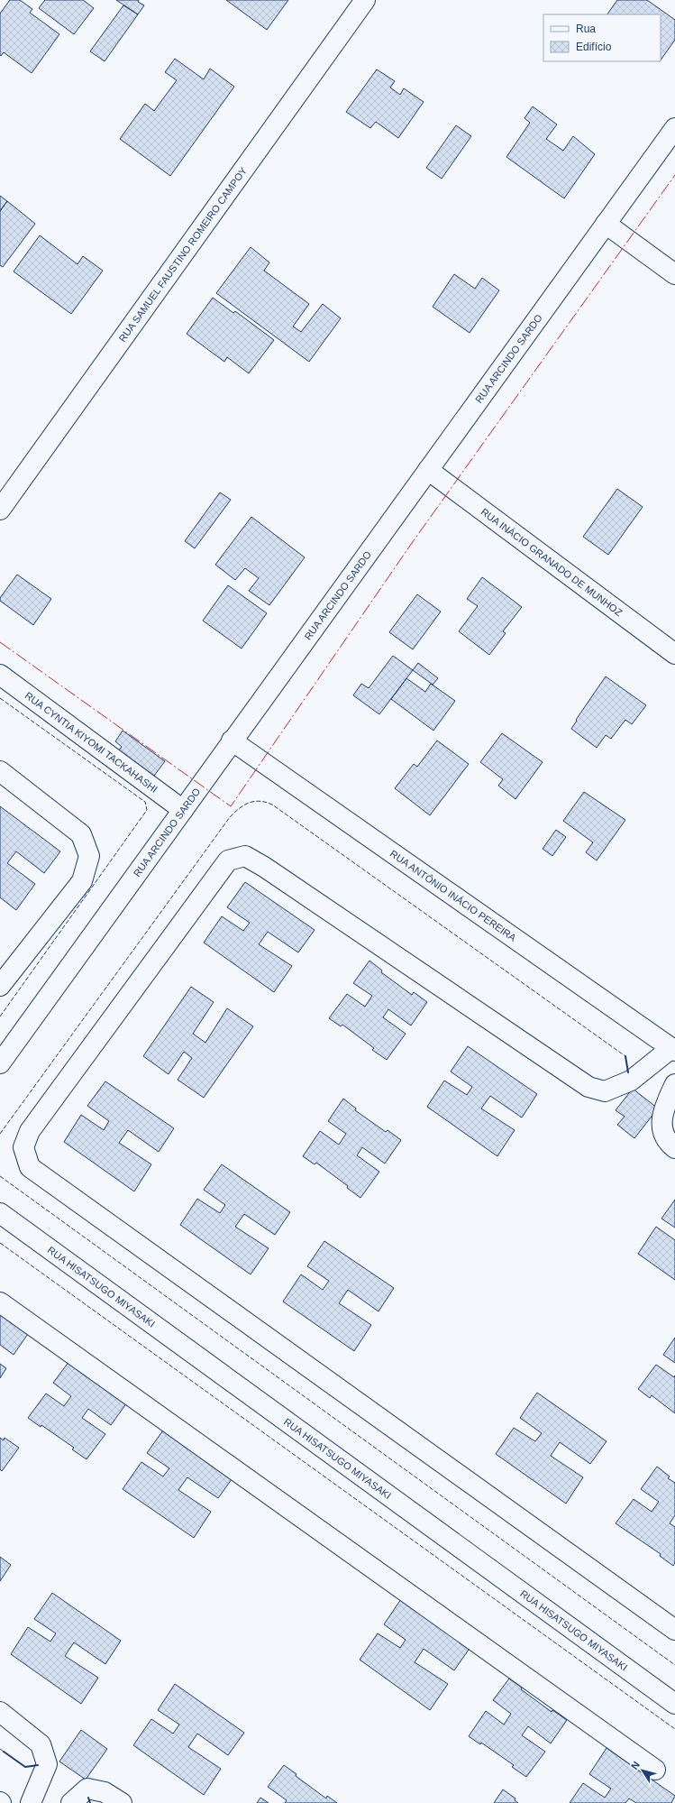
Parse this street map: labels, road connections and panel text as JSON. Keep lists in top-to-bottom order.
{
  "streets": {
    "street": [
      "RUA SAMUEL FAUSTINO ROMEIRO CAMPOY",
      "RUA ARCINDO SARDO",
      "RUA INÁCIO GRANADO DE MUNHOZ",
      "RUA CYNTIA KIYOMI TACKAHASHI",
      "RUA ANTÔNIO INÁCIO PEREIRA",
      "RUA HISATSUGO MIYASAKI"
    ]
  },
  "crossings": [
    ["RUA ARCINDO SARDO", "RUA INÁCIO GRANADO DE MUNHOZ"],
    ["RUA ARCINDO SARDO", "RUA CYNTIA KIYOMI TACKAHASHI"],
    ["RUA ARCINDO SARDO", "RUA ANTÔNIO INÁCIO PEREIRA"]
  ],
  "legend": ["Rua", "Edifício"],
  "north": "top left"
}
